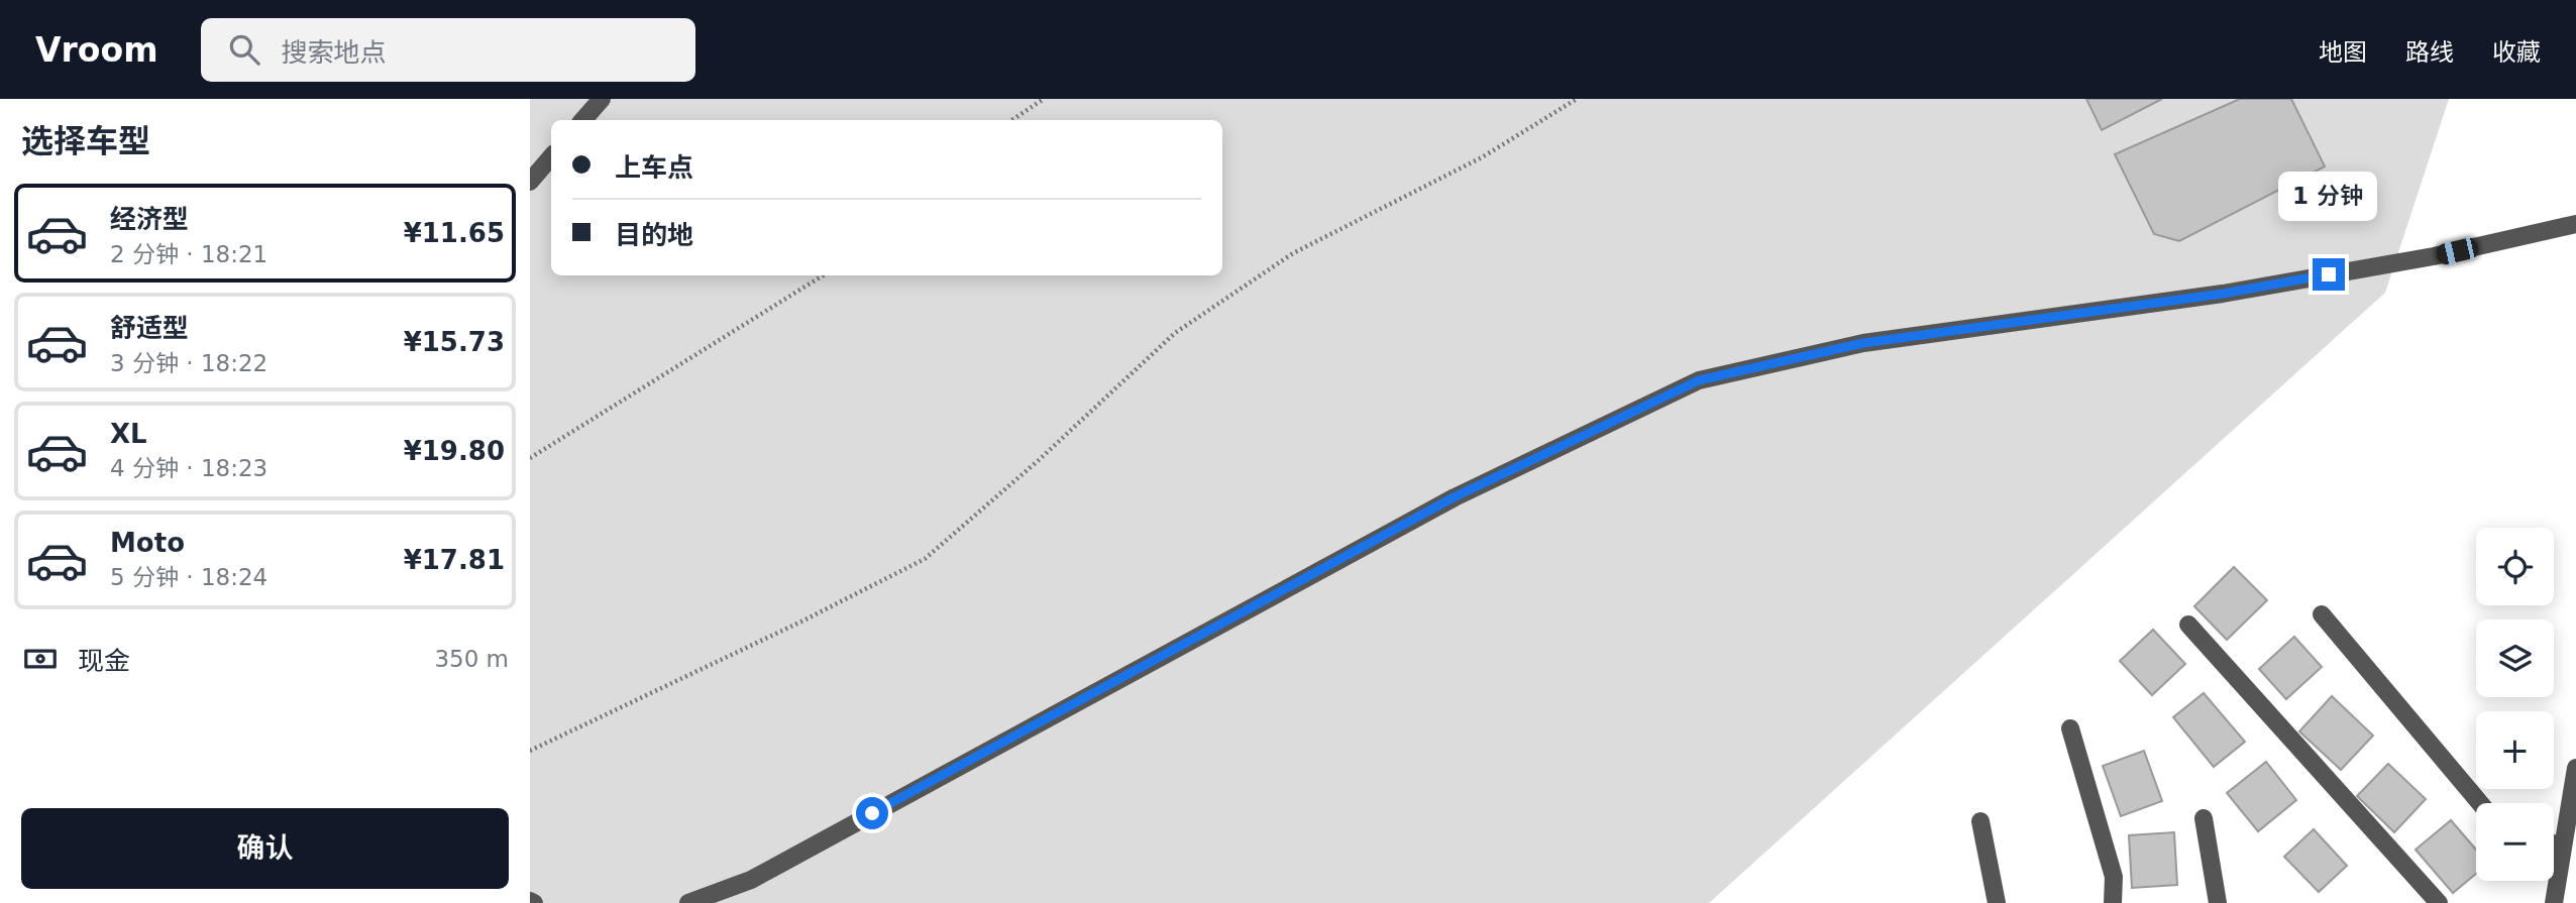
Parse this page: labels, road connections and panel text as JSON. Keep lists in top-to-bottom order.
{
  "page": {
    "header": "Vroom",
    "search": "搜索地点",
    "nav": ["地图", "路线", "收藏"],
    "heading": "选择车型",
    "banner": ["上车点", "目的地"],
    "bubble": "1 分钟",
    "list": [
      {
        "name": "经济型",
        "note": "2 分钟 · 18:21",
        "value": "¥11.65"
      },
      {
        "name": "舒适型",
        "note": "3 分钟 · 18:22",
        "value": "¥15.73"
      },
      {
        "name": "XL",
        "note": "4 分钟 · 18:23",
        "value": "¥19.80"
      },
      {
        "name": "Moto",
        "note": "5 分钟 · 18:24",
        "value": "¥17.81"
      }
    ],
    "map_buttons": ["+", "−"],
    "pay": ["现金", "350 m"],
    "buttons": "确认"
  }
}
